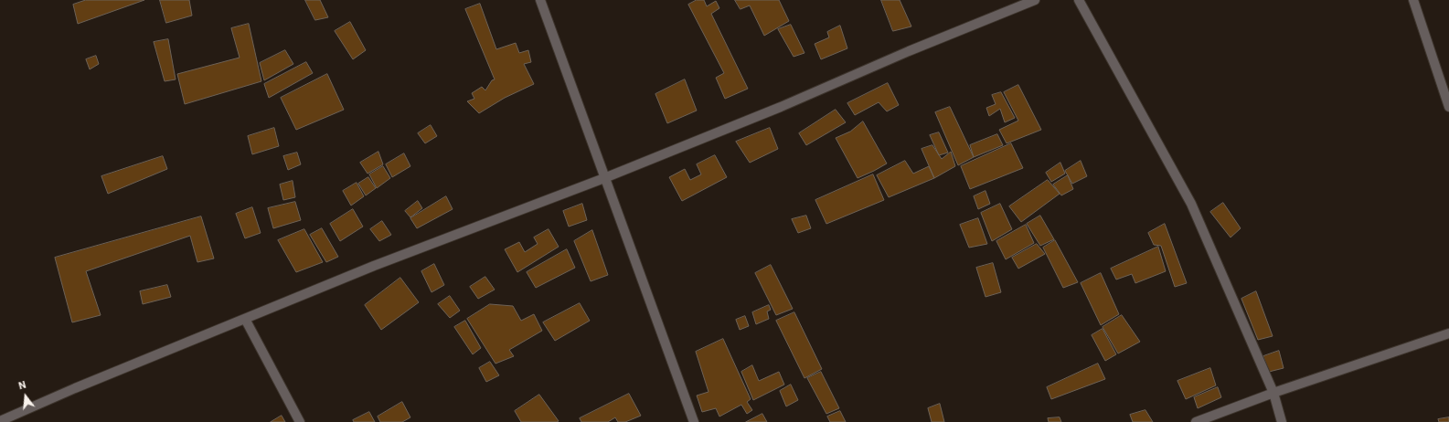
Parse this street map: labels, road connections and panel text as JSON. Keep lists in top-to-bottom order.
{
  "north": "top"
}
